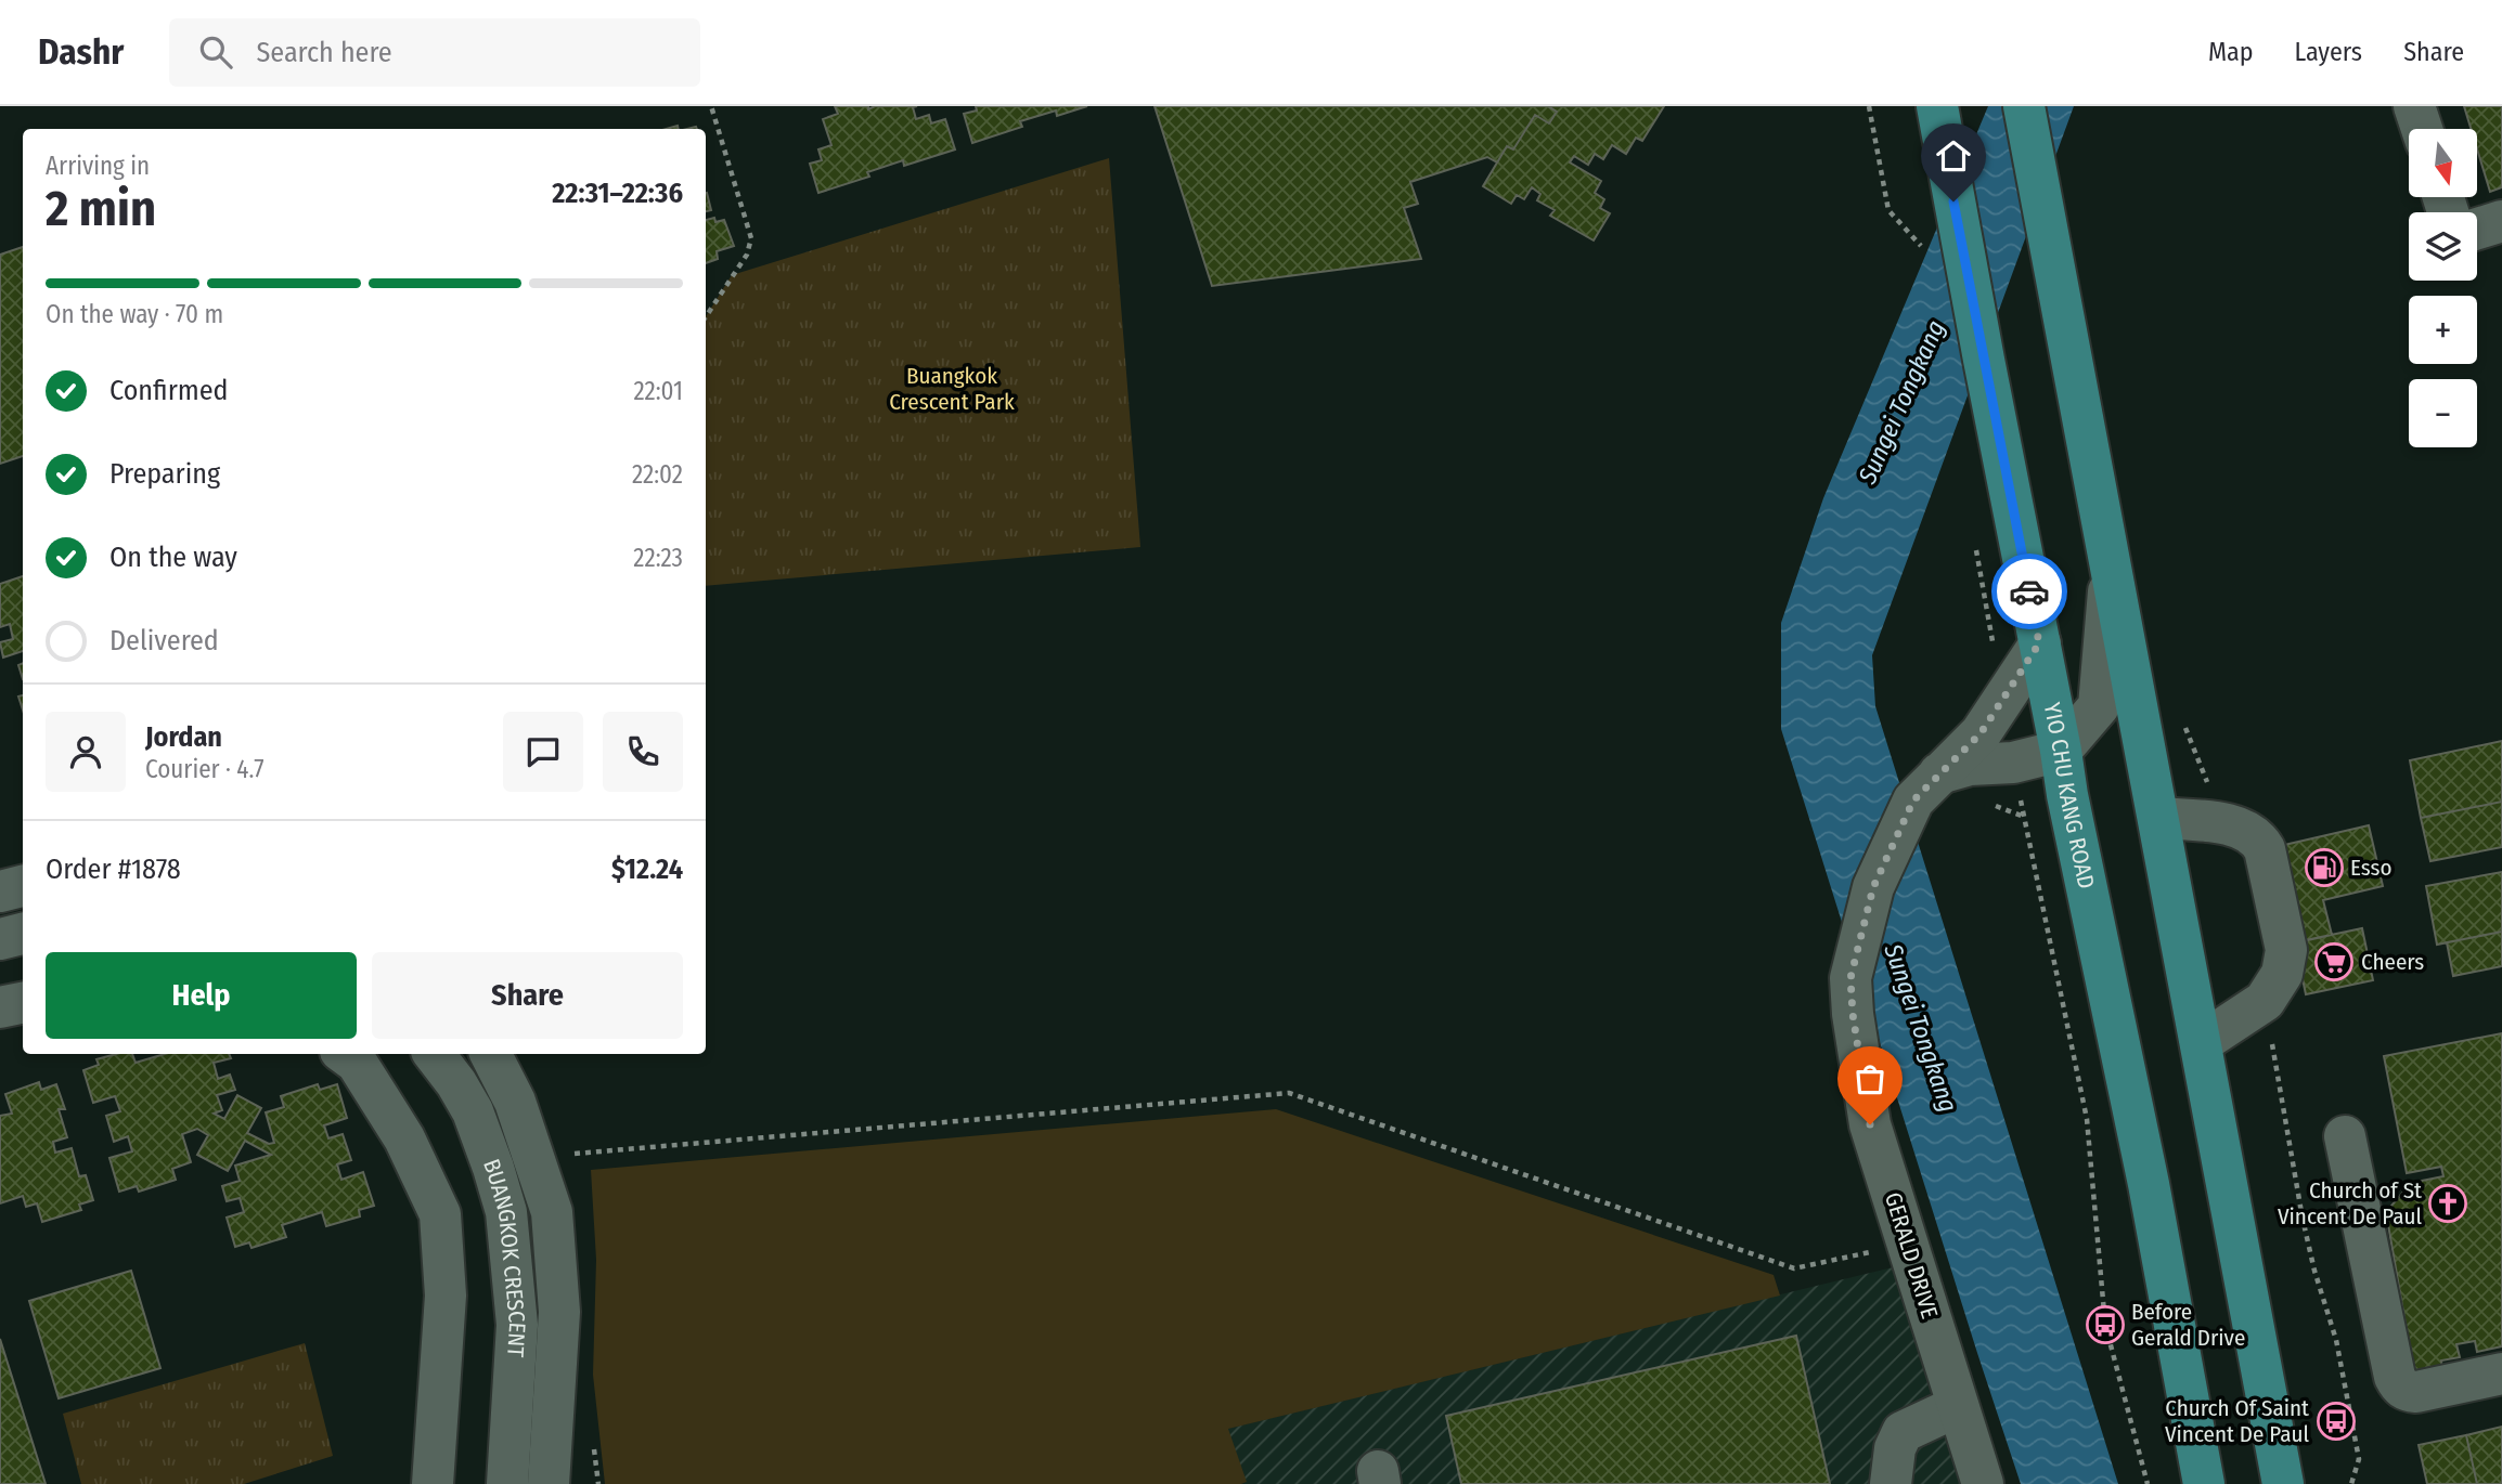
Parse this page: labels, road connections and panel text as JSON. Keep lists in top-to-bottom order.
{
  "streets": {
    "main road": ["YIO CHU KANG ROAD"],
    "street": ["GERALD DRIVE", "BUANGKOK CRESCENT"]
  },
  "crossings": [
    ["YIO CHU KANG ROAD", "GERALD DRIVE"]
  ],
  "water": ["Sungei Tongkang"],
  "parks": ["Buangkok Crescent Park"],
  "places": {
    "fuel station": ["Esso"],
    "supermarket": ["Cheers"],
    "church": ["Church of St Vincent De Paul"],
    "bus stop": ["Before Gerald Drive", "Church Of Saint Vincent De Paul"]
  },
  "north": "bottom",
  "page": {
    "header": "Dashr",
    "search": "Search here",
    "nav": ["Map", "Layers", "Share"],
    "map_buttons": ["+", "−"],
    "heading": ["2 min", "Arriving in", "22:31–22:36"],
    "panel": [
      "Jordan",
      "Courier · 4.7",
      "Order #1878",
      "$12.24"
    ],
    "bar": "On the way · 70 m",
    "list": [
      ["Confirmed", "22:01"],
      ["Preparing", "22:02"],
      ["On the way", "22:23"],
      "Delivered"
    ],
    "buttons": ["Help", "Share"]
  }
}
